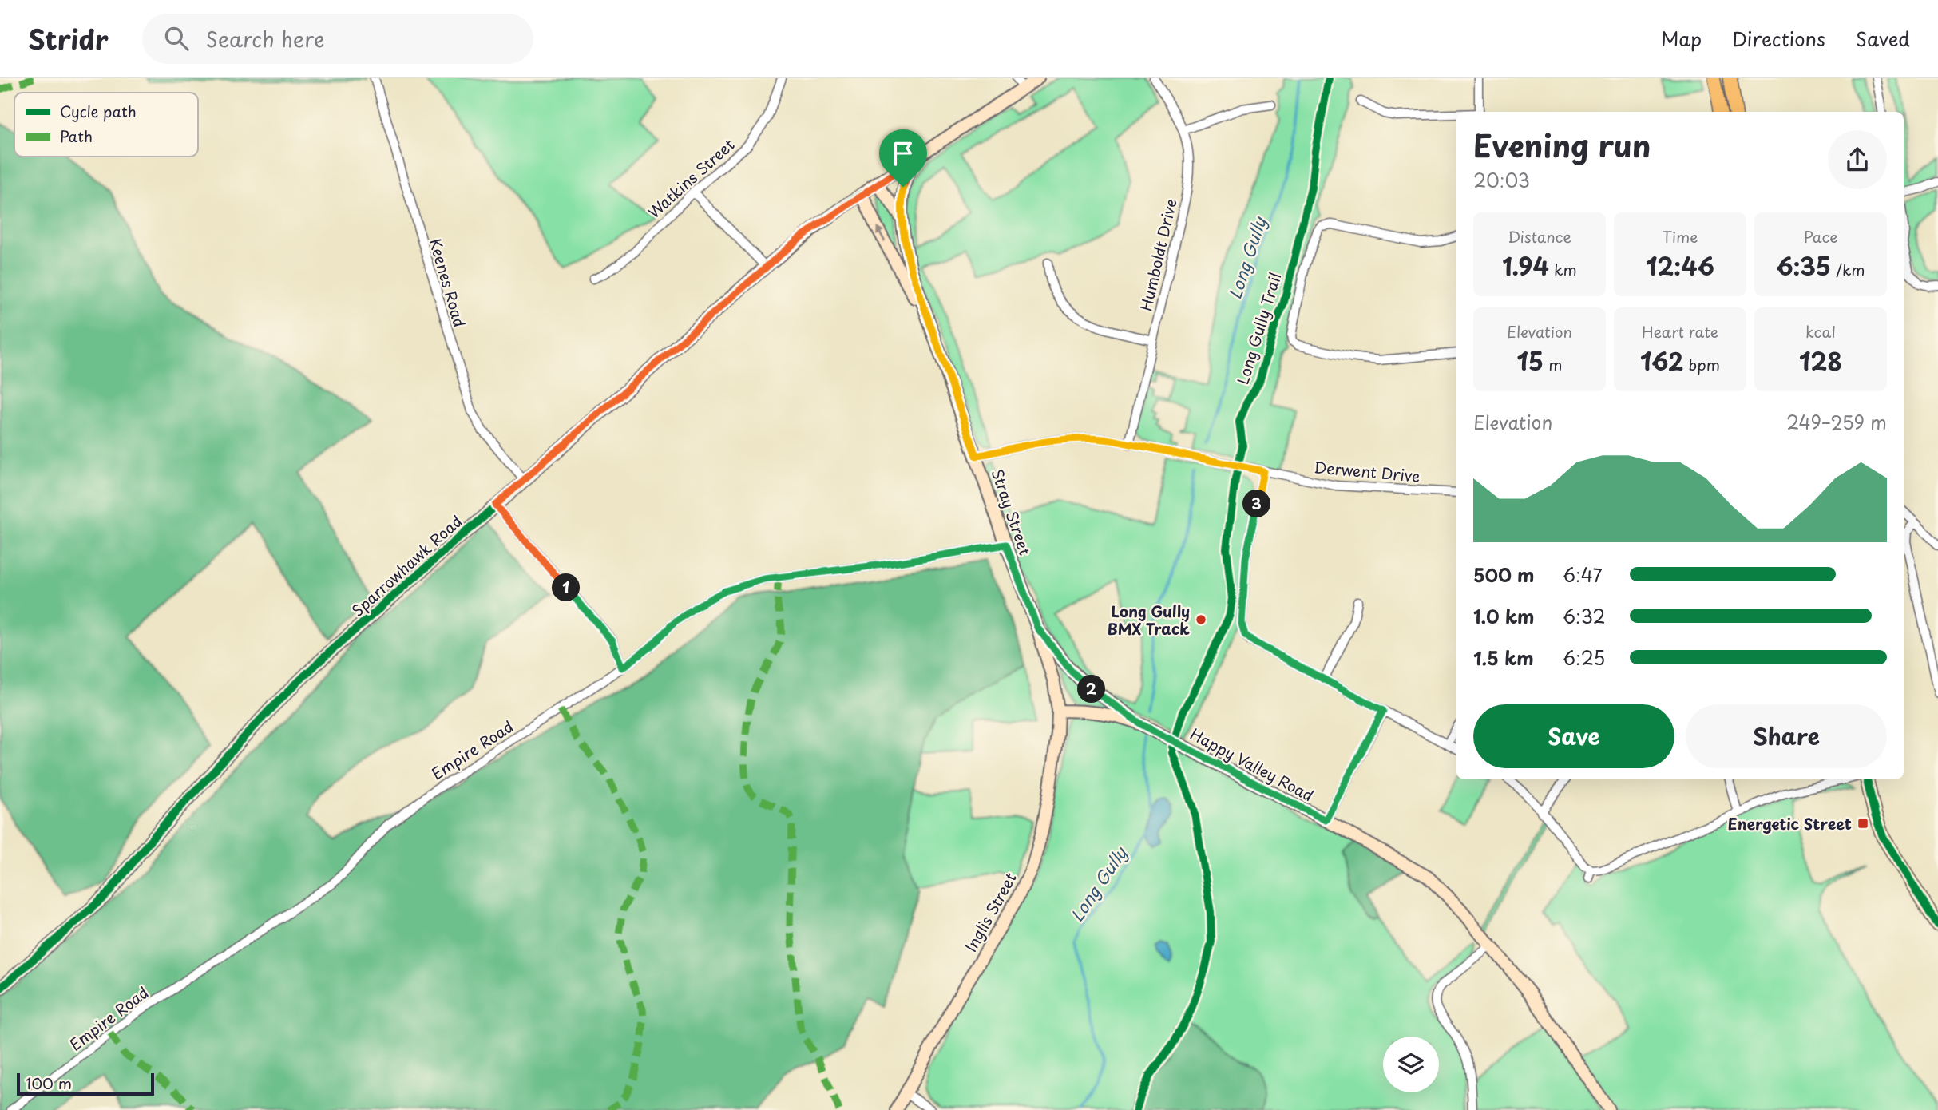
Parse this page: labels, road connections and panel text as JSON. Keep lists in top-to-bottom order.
{
  "streets": {
    "street": [
      "Watkins Street",
      "Humboldt Drive",
      "Keenes Road",
      "Derwent Drive",
      "Stray Street",
      "Sparrowhawk Road",
      "Empire Road",
      "Happy Valley Road",
      "Inglis Street"
    ],
    "cycle path": ["Long Gully Trail"]
  },
  "crossings": [
    ["Humboldt Drive", "Derwent Drive"],
    ["Keenes Road", "Sparrowhawk Road"],
    ["Derwent Drive", "Stray Street"],
    ["Stray Street", "Sparrowhawk Road"],
    ["Stray Street", "Empire Road"],
    ["Stray Street", "Happy Valley Road"],
    ["Stray Street", "Inglis Street"],
    ["Happy Valley Road", "Inglis Street"]
  ],
  "water": ["Long Gully"],
  "places": {
    "other": ["Long Gully BMX Track"],
    "transit": ["Energetic Street"]
  },
  "legend": ["Cycle path", "Path"],
  "scale_bar": "100 m",
  "page": {
    "header": "Stridr",
    "search": "Search here",
    "nav": ["Map", "Directions", "Saved"],
    "heading": ["Evening run", "20:03"],
    "stats": [
      ["Distance", "1.94 km"],
      ["Time", "12:46"],
      ["Pace", "6:35 /km"],
      ["Elevation", "15 m"],
      ["Heart rate", "162 bpm"],
      ["kcal", "128"]
    ],
    "chart": ["Elevation", "249–259 m"],
    "pins": ["3", "1", "2"],
    "list": [
      {
        "name": "500 m",
        "note": "6:47"
      },
      {
        "name": "1.0 km",
        "note": "6:32"
      },
      {
        "name": "1.5 km",
        "note": "6:25"
      }
    ],
    "buttons": ["Save", "Share"],
    "scale": "100 m"
  }
}
